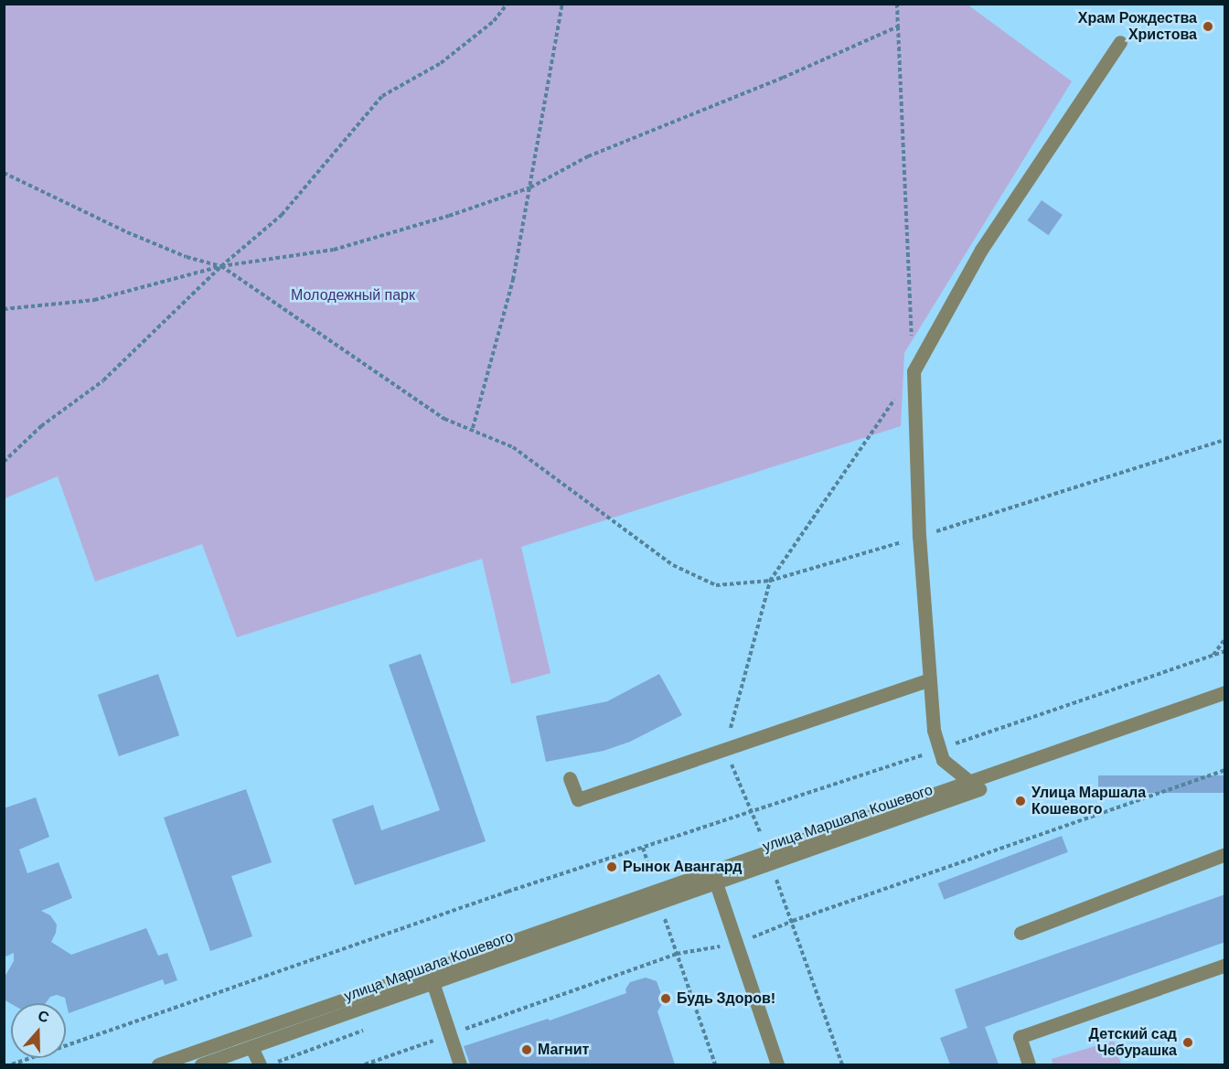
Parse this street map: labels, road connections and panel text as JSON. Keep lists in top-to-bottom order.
{
  "streets": {
    "street": ["улица Маршала Кошевого"]
  },
  "parks": ["Молодежный парк"],
  "places": [
    "Храм Рождества Христова",
    "Улица Маршала Кошевого",
    "Рынок Авангард",
    "Будь Здоров!",
    "Детский сад Чебурашка",
    "Магнит"
  ],
  "north": "top"
}
